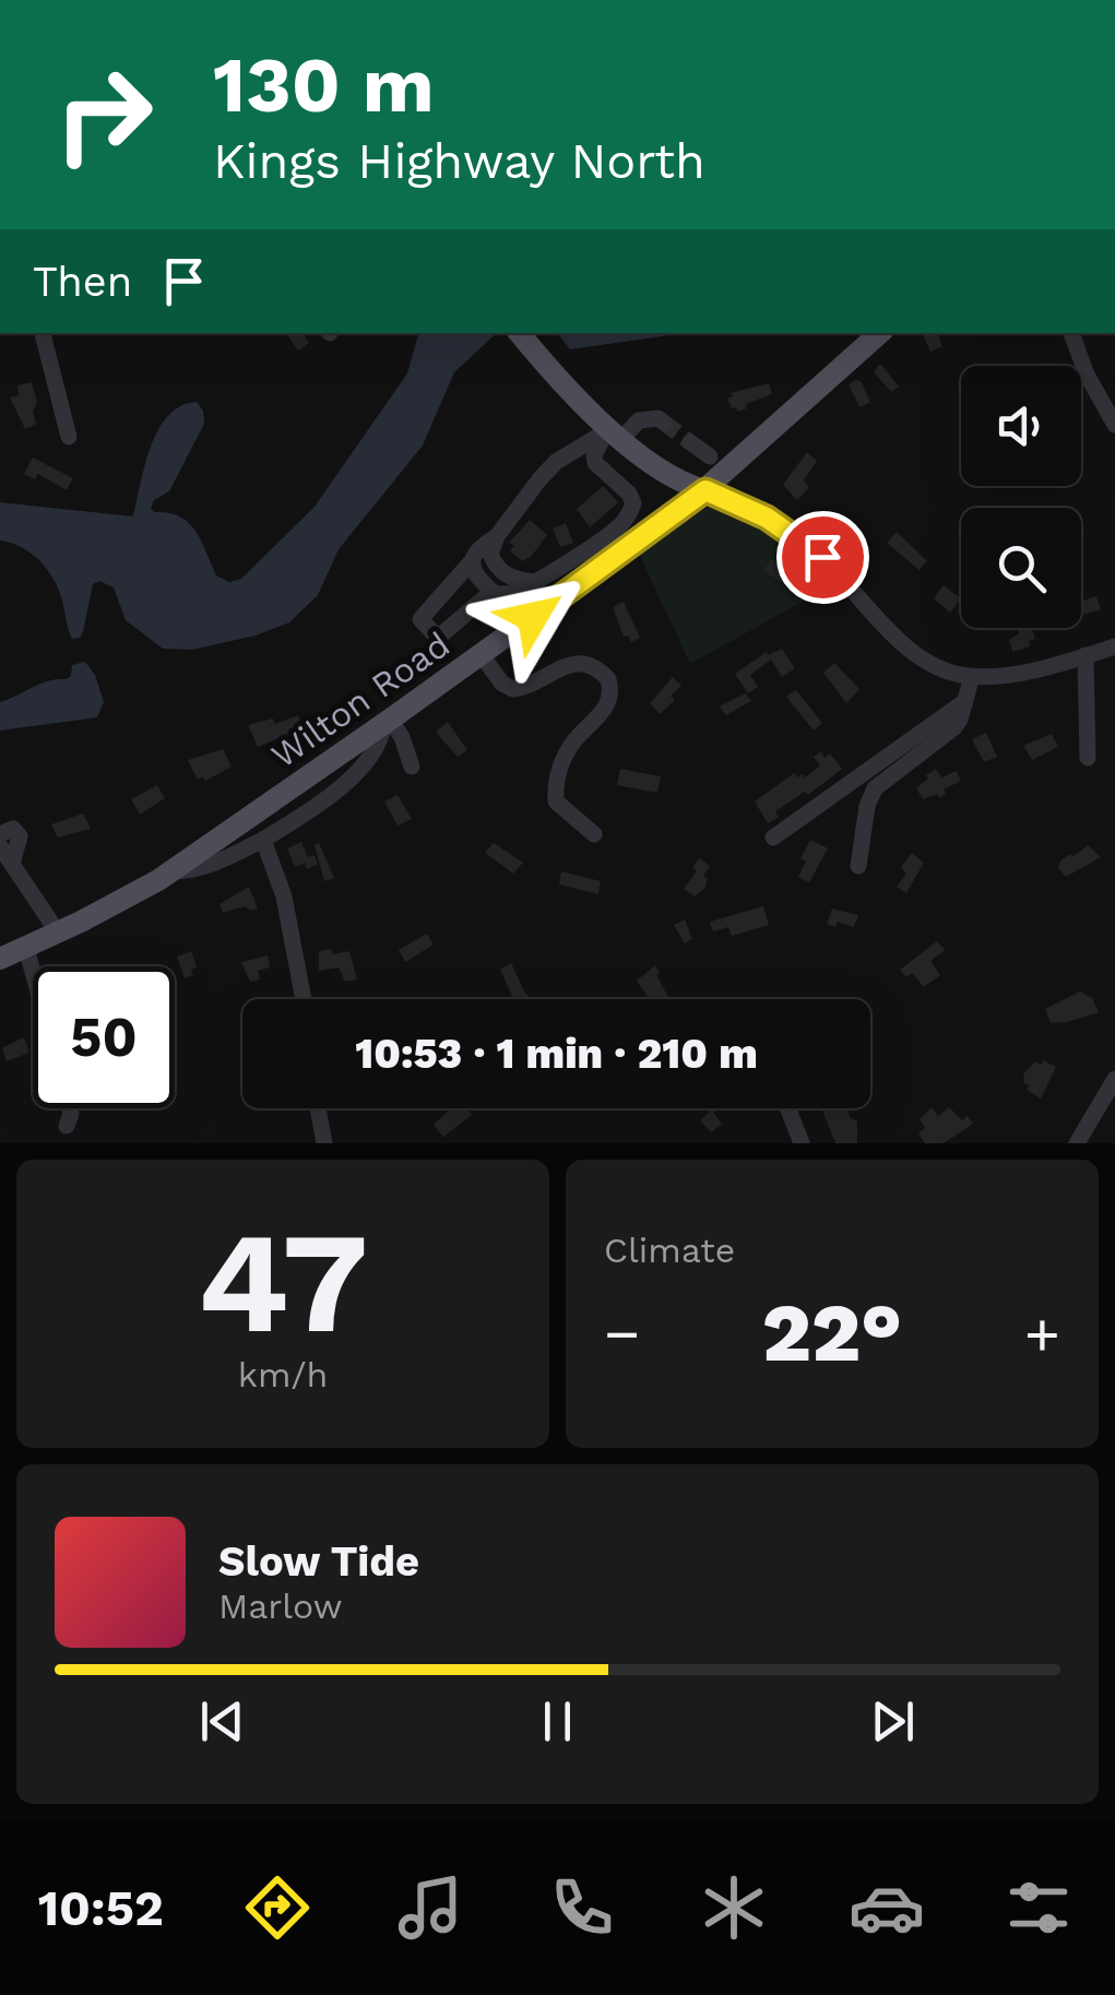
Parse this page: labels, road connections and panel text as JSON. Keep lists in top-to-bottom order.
{
  "streets": {
    "main road": ["Wilton Road"]
  },
  "page": {
    "turn": ["130 m", "Kings Highway North"],
    "then": "Then",
    "limit": "50",
    "trip": "10:53 · 1 min · 210 m",
    "tile": [
      ["47", "km/h"],
      "Climate"
    ],
    "heat": ["−", "22°", "+"],
    "song": ["Slow Tide", "Marlow"],
    "tabs": "10:52"
  }
}
